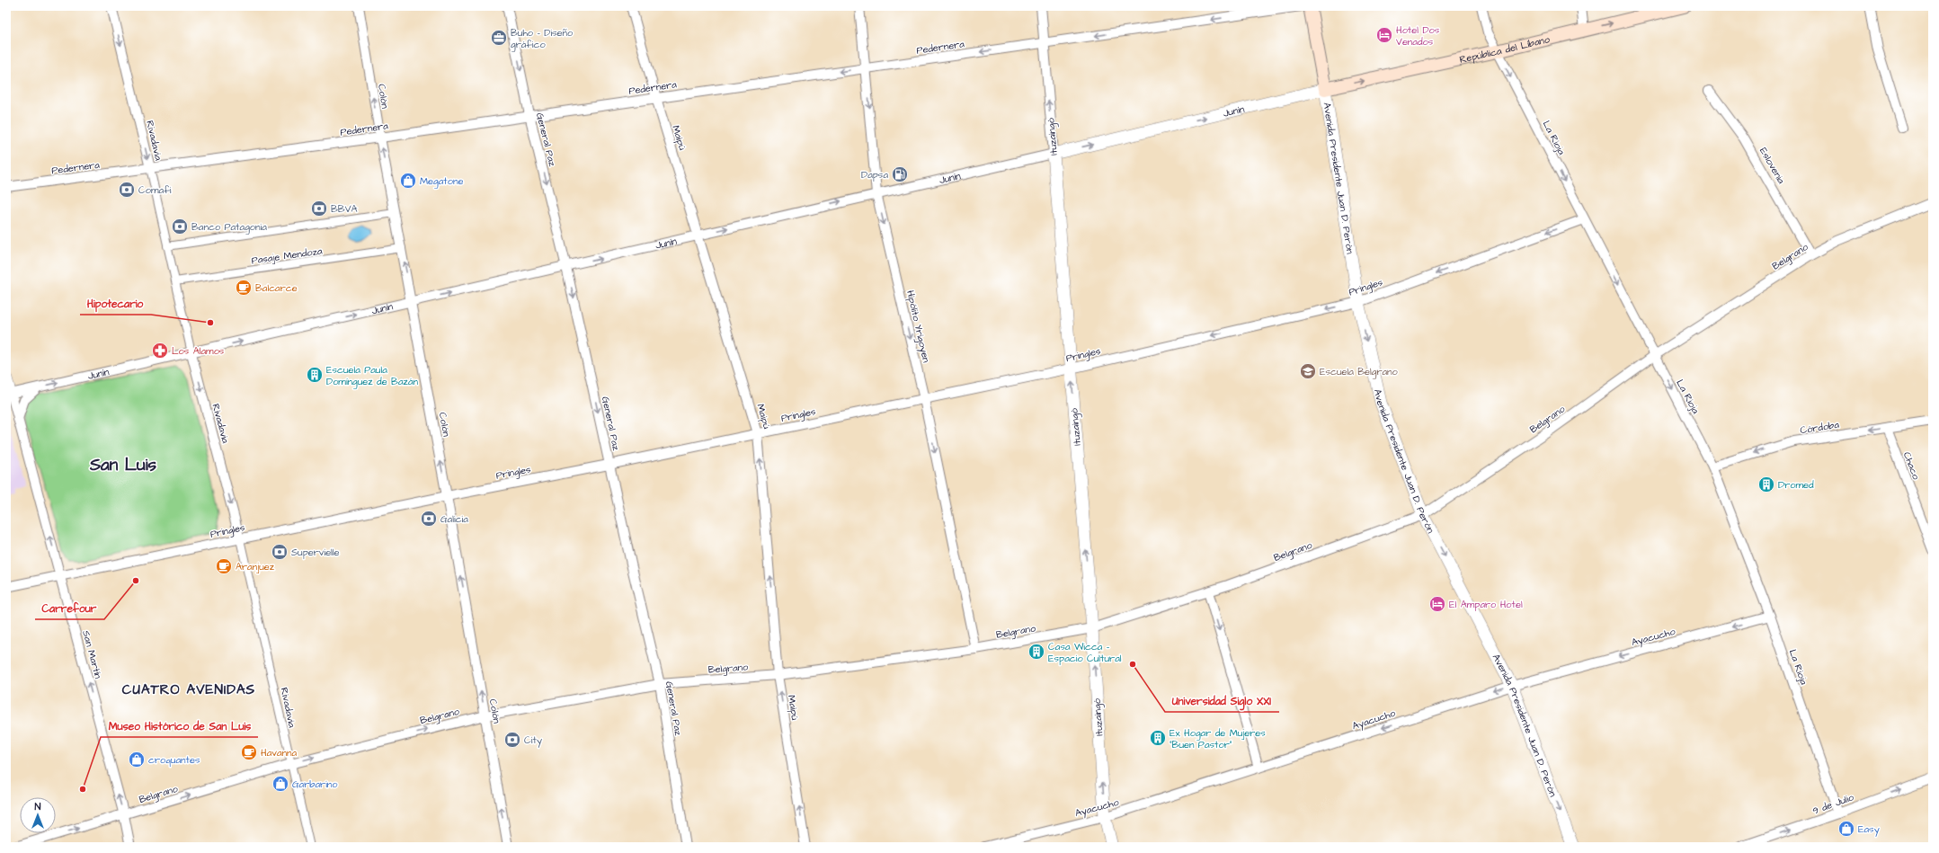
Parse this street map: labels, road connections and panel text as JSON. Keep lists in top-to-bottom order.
{
  "streets": {
    "main road": ["República del Líbano", "Avenida Presidente Juan D. Perón"],
    "street": [
      "Pedernera",
      "Colón",
      "Junín",
      "Ituzaingó",
      "Maipú",
      "La Rioja",
      "General Paz",
      "Rivadavia",
      "Eslovenia",
      "Pasaje Mendoza",
      "Belgrano",
      "Pringles",
      "Hipólito Yrigoyen",
      "Córdoba",
      "Chaco",
      "Ayacucho",
      "San Martín",
      "9 de Julio"
    ]
  },
  "crossings": [
    ["Pedernera", "Colón"],
    ["Pedernera", "Ituzaingó"],
    ["Pedernera", "Maipú"],
    ["Pedernera", "General Paz"],
    ["Pedernera", "Rivadavia"],
    ["Pedernera", "Hipólito Yrigoyen"],
    ["República del Líbano", "Junín"],
    ["República del Líbano", "La Rioja"],
    ["República del Líbano", "Avenida Presidente Juan D. Perón"],
    ["Colón", "Junín"],
    ["Colón", "Pasaje Mendoza"],
    ["Colón", "Belgrano"],
    ["Colón", "Pringles"],
    ["Junín", "Ituzaingó"],
    ["Junín", "Maipú"],
    ["Junín", "General Paz"],
    ["Junín", "Rivadavia"],
    ["Junín", "Avenida Presidente Juan D. Perón"],
    ["Junín", "Hipólito Yrigoyen"],
    ["Junín", "San Martín"],
    ["Ituzaingó", "Belgrano"],
    ["Ituzaingó", "Pringles"],
    ["Ituzaingó", "Ayacucho"],
    ["Maipú", "Belgrano"],
    ["Maipú", "Pringles"],
    ["La Rioja", "Belgrano"],
    ["La Rioja", "Pringles"],
    ["La Rioja", "Córdoba"],
    ["La Rioja", "Ayacucho"],
    ["La Rioja", "9 de Julio"],
    ["General Paz", "Belgrano"],
    ["General Paz", "Pringles"],
    ["Rivadavia", "Pasaje Mendoza"],
    ["Rivadavia", "Belgrano"],
    ["Rivadavia", "Pringles"],
    ["Eslovenia", "Belgrano"],
    ["Avenida Presidente Juan D. Perón", "Belgrano"],
    ["Avenida Presidente Juan D. Perón", "Pringles"],
    ["Avenida Presidente Juan D. Perón", "Ayacucho"],
    ["Belgrano", "Hipólito Yrigoyen"],
    ["Belgrano", "San Martín"],
    ["Pringles", "Hipólito Yrigoyen"],
    ["Pringles", "San Martín"],
    ["Córdoba", "Chaco"]
  ],
  "one_way": [
    "Pedernera",
    "República del Líbano",
    "Colón",
    "Junín",
    "Ituzaingó",
    "Maipú",
    "La Rioja",
    "General Paz",
    "Rivadavia",
    "Avenida Presidente Juan D. Perón",
    "Hipólito Yrigoyen",
    "Córdoba",
    "Ayacucho",
    "San Martín",
    "9 de Julio"
  ],
  "districts": ["San Luis", "CUATRO AVENIDAS"],
  "places": {
    "hotel": ["Hotel Dos Venados", "El Amparo Hotel"],
    "office": ["Buho - Diseño gráfico"],
    "fuel station": ["Dapsa"],
    "shop": [
      "Megatone",
      "croquantes",
      "Garbarino",
      "Easy"
    ],
    "bank": [
      "Comafi",
      "BBVA",
      "Banco Patagonia",
      "Galicia",
      "Supervielle",
      "City"
    ],
    "cafe": ["Balcarce", "Aranjuez", "Havanna"],
    "other": [
      "Hipotecario",
      "Carrefour",
      "Universidad Siglo XXI",
      "Museo Histórico de San Luis"
    ],
    "pharmacy": ["Los Alamos"],
    "school or university": ["Escuela Belgrano"],
    "building": [
      "Escuela Paula Domínguez de Bazán",
      "Dromed",
      "Casa Wicca - Espacio Cultural",
      "Ex Hogar de Mujeres \"Buen Pastor\""
    ]
  },
  "north": "top"
}
